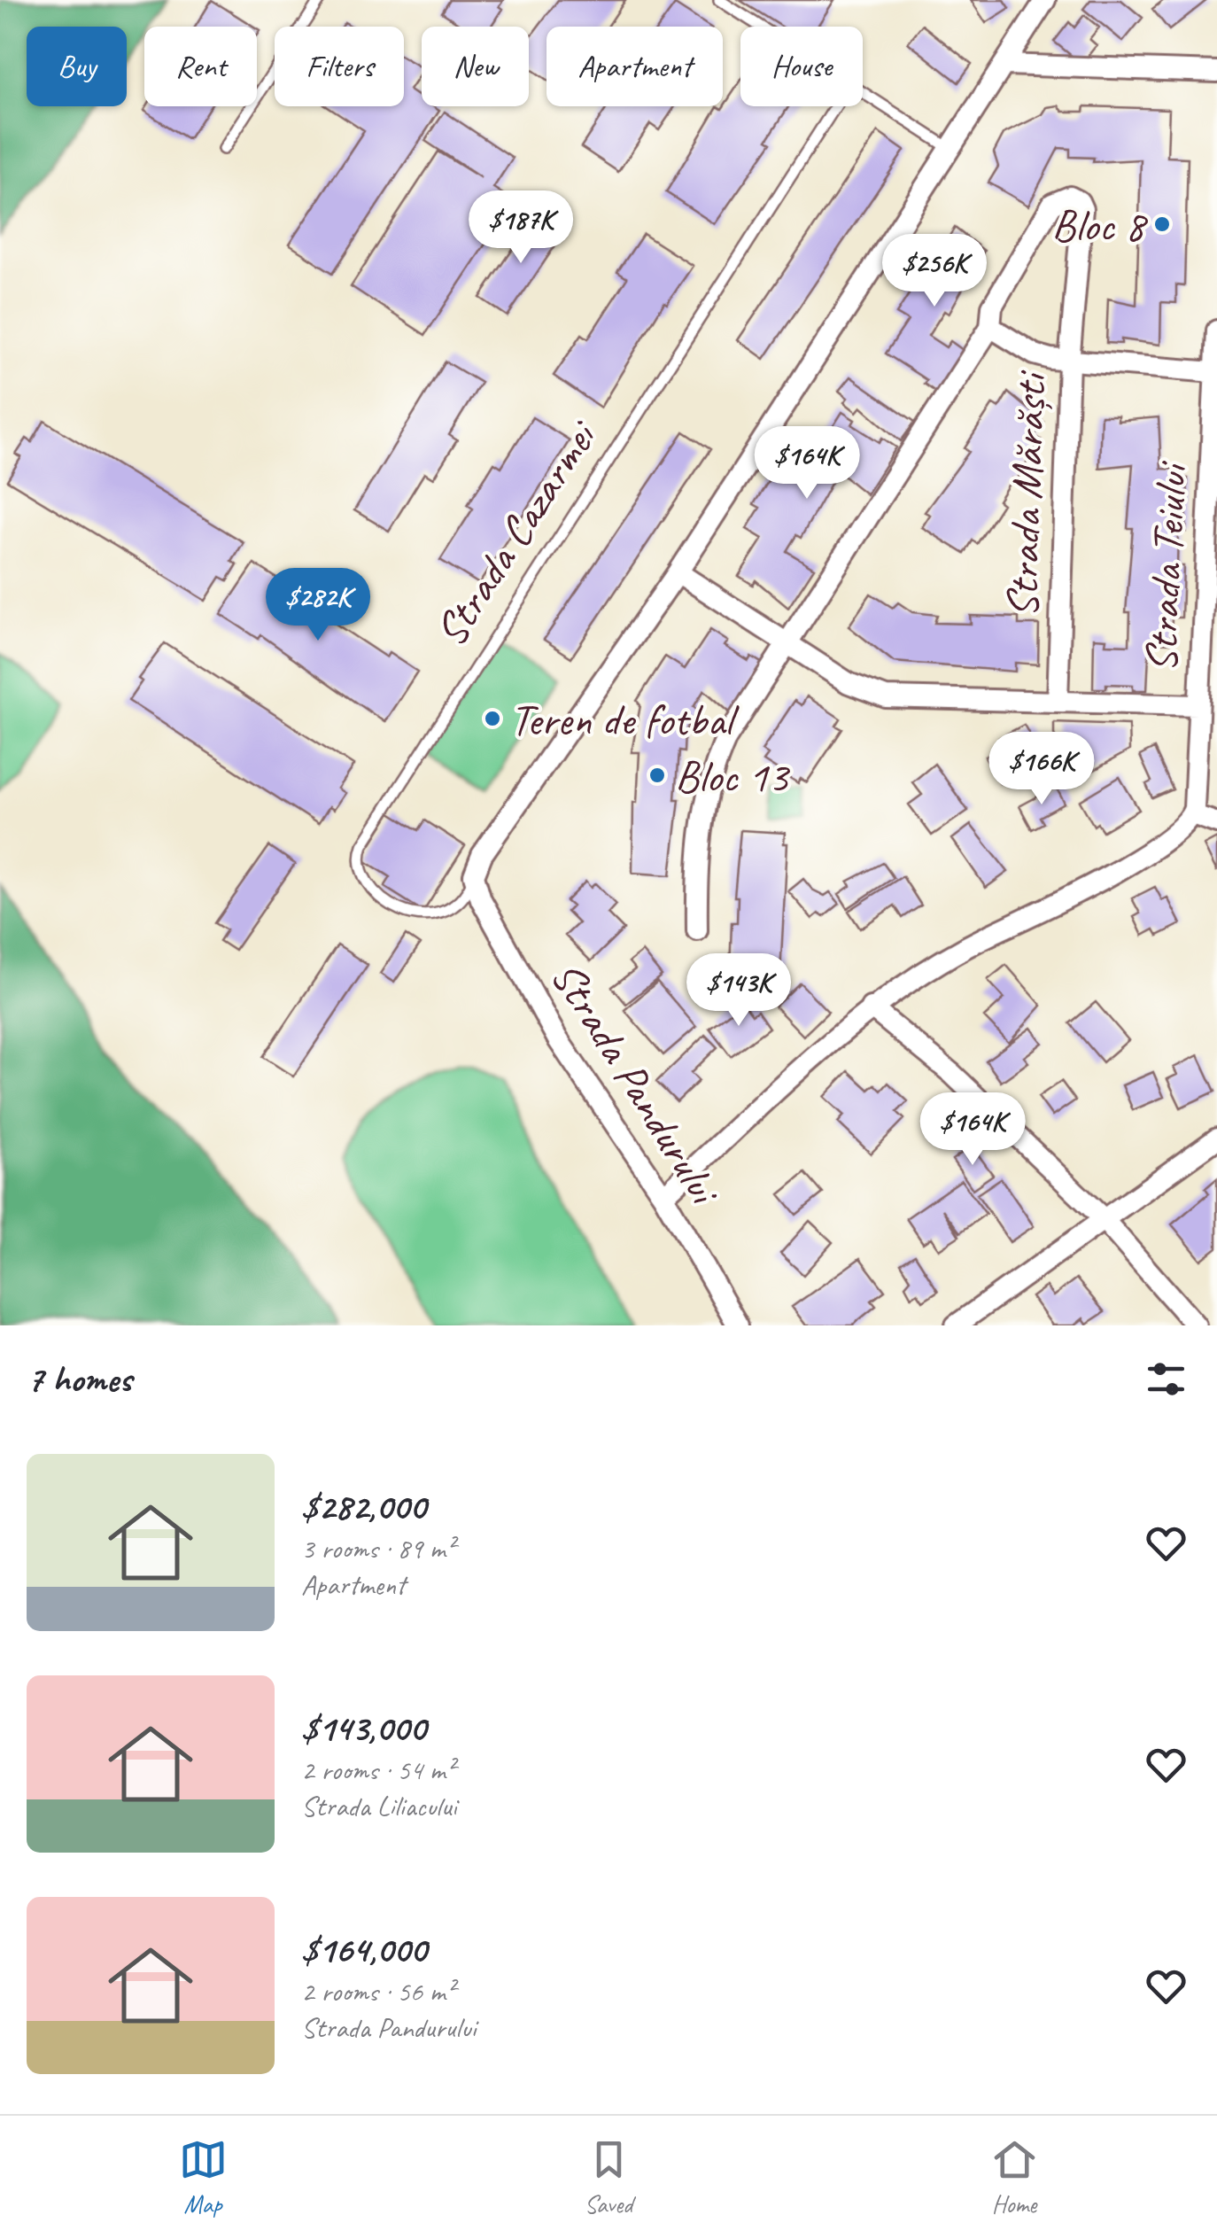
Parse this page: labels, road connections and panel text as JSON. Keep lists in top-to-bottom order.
{
  "streets": {
    "street": [
      "Strada Mărăști",
      "Strada Cazarmei",
      "Strada Teiului",
      "Strada Pandurului"
    ]
  },
  "crossings": [
    ["Strada Mărăști", "Strada Teiului"],
    ["Strada Cazarmei", "Strada Teiului"],
    ["Strada Cazarmei", "Strada Pandurului"]
  ],
  "places": ["Bloc 8", "Teren de fotbal", "Bloc 13"],
  "page": {
    "chip": [
      "Buy",
      "Rent",
      "Filters",
      "New",
      "Apartment",
      "House"
    ],
    "price": [
      "$187K",
      "$256K",
      "$164K",
      "$282K",
      "$166K",
      "$143K",
      "$164K"
    ],
    "heading": "7 homes",
    "list": [
      {
        "name": "$282,000",
        "note": "3 rooms · 89 m² · Apartment"
      },
      {
        "name": "$143,000",
        "note": "2 rooms · 54 m² · Strada Liliacului"
      },
      {
        "name": "$164,000",
        "note": "2 rooms · 56 m² · Strada Pandurului"
      }
    ],
    "tabs": ["Map", "Saved", "Home"]
  }
}
